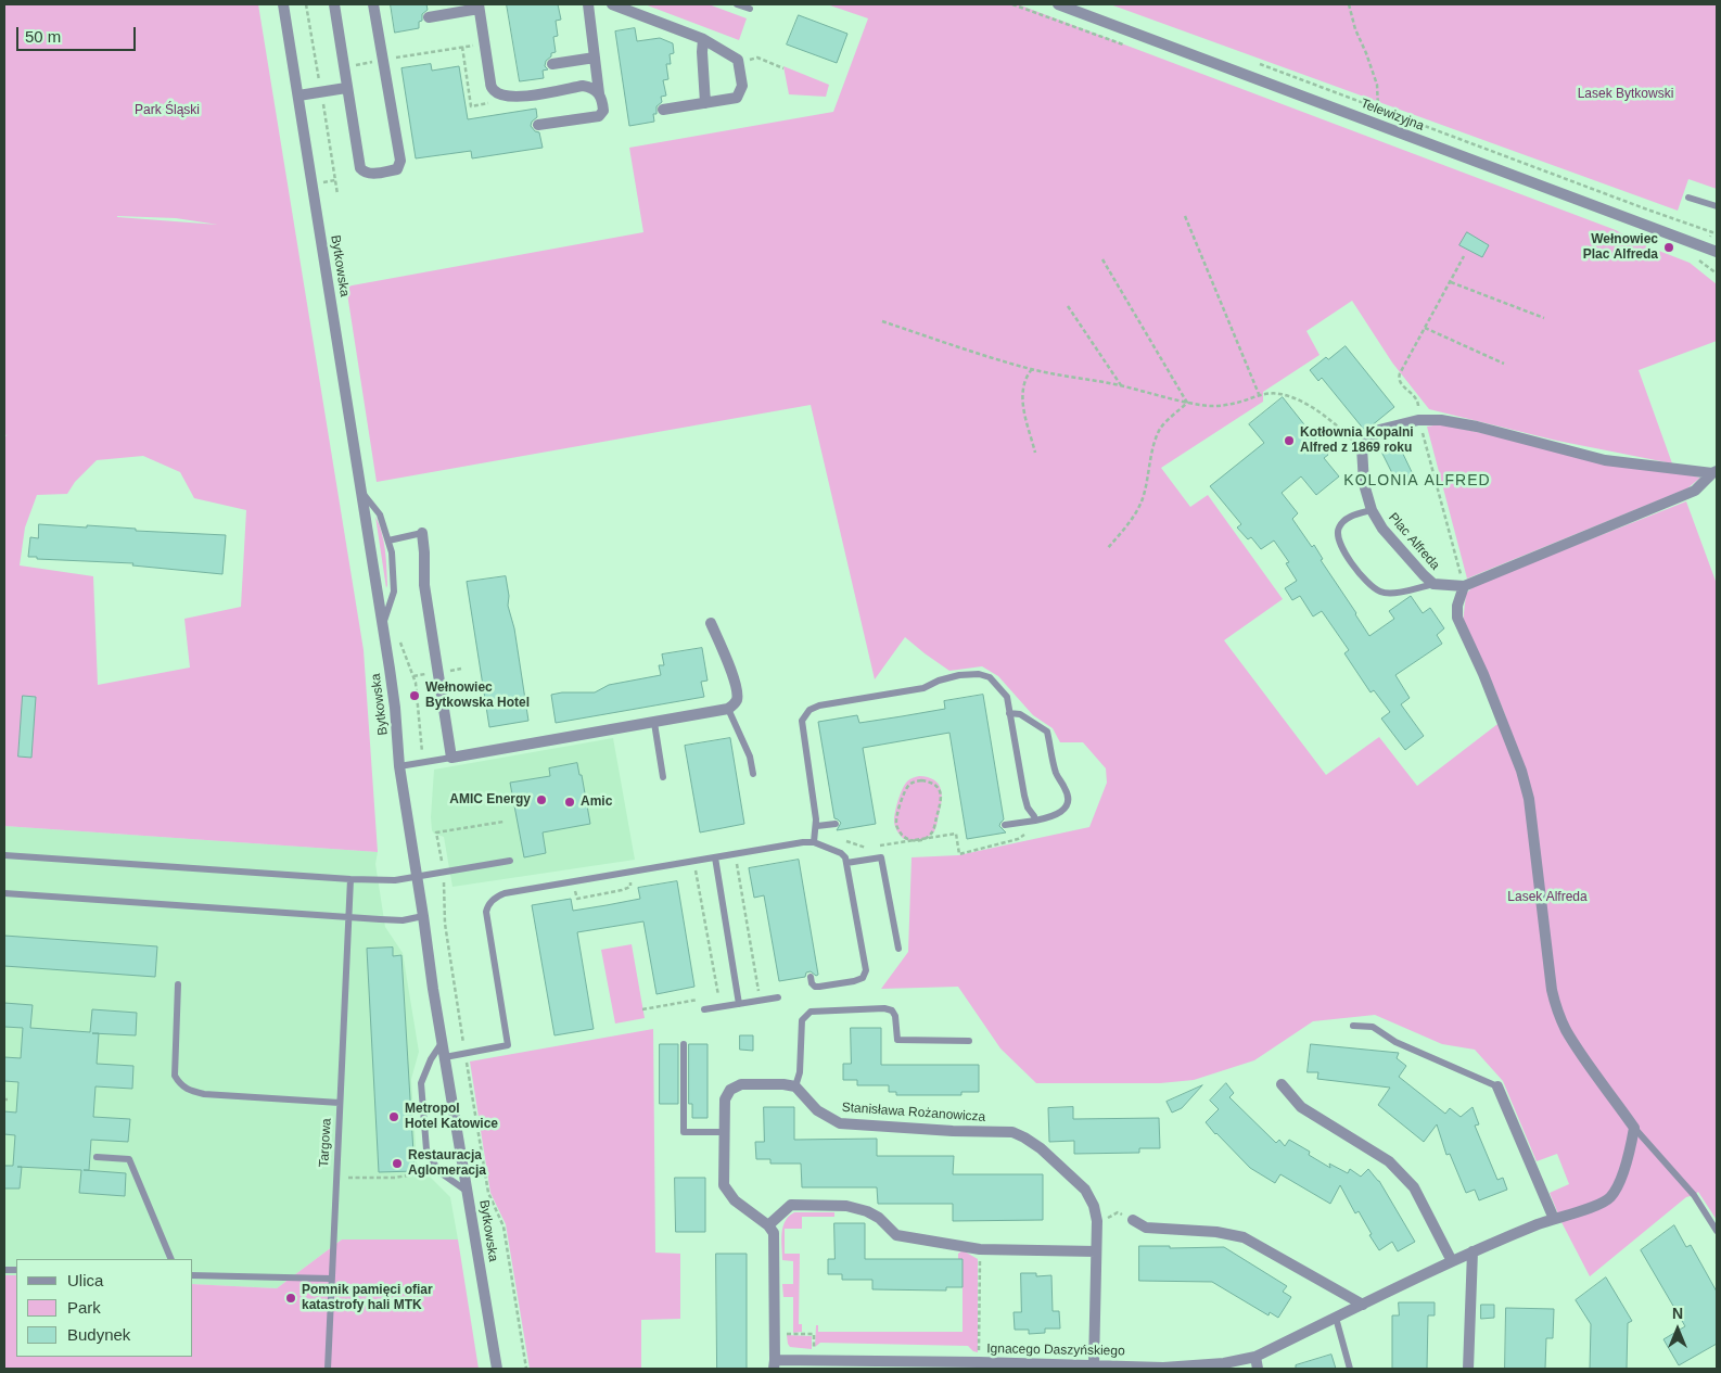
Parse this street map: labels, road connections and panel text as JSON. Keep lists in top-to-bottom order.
{
  "streets": {
    "street": [
      "Telewizyjna",
      "Bytkowska",
      "Plac Alfreda",
      "Stanisława Rożanowicza",
      "Ignacego Daszyńskiego"
    ],
    "lane": ["Targowa"]
  },
  "crossings": [
    ["Stanisława Rożanowicza", "Ignacego Daszyńskiego"]
  ],
  "districts": ["KOLONIA ALFRED"],
  "parks": ["Lasek Bytkowski", "Park Śląski", "Lasek Alfreda"],
  "places": [
    "Wełnowiec Plac Alfreda",
    "Kotłownia Kopalni Alfred z 1869 roku",
    "Wełnowiec Bytkowska Hotel",
    "AMIC Energy",
    "Amic",
    "Metropol Hotel Katowice",
    "Restauracja Aglomeracja",
    "Pomnik pamięci ofiar katastrofy hali MTK"
  ],
  "legend": ["Ulica", "Park", "Budynek"],
  "scale_bar": "50 m",
  "north": "top"
}
